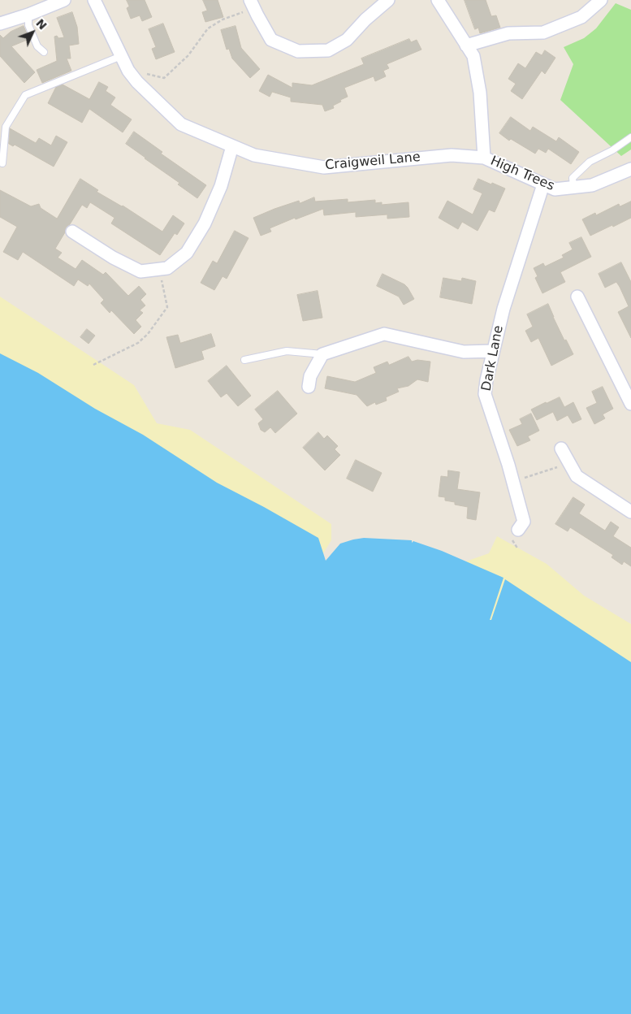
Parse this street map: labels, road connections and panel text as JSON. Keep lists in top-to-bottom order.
{
  "streets": {
    "street": ["Craigweil Lane", "High Trees", "Dark Lane"]
  },
  "crossings": [
    ["Craigweil Lane", "High Trees"],
    ["High Trees", "Dark Lane"]
  ],
  "north": "top right"
}
